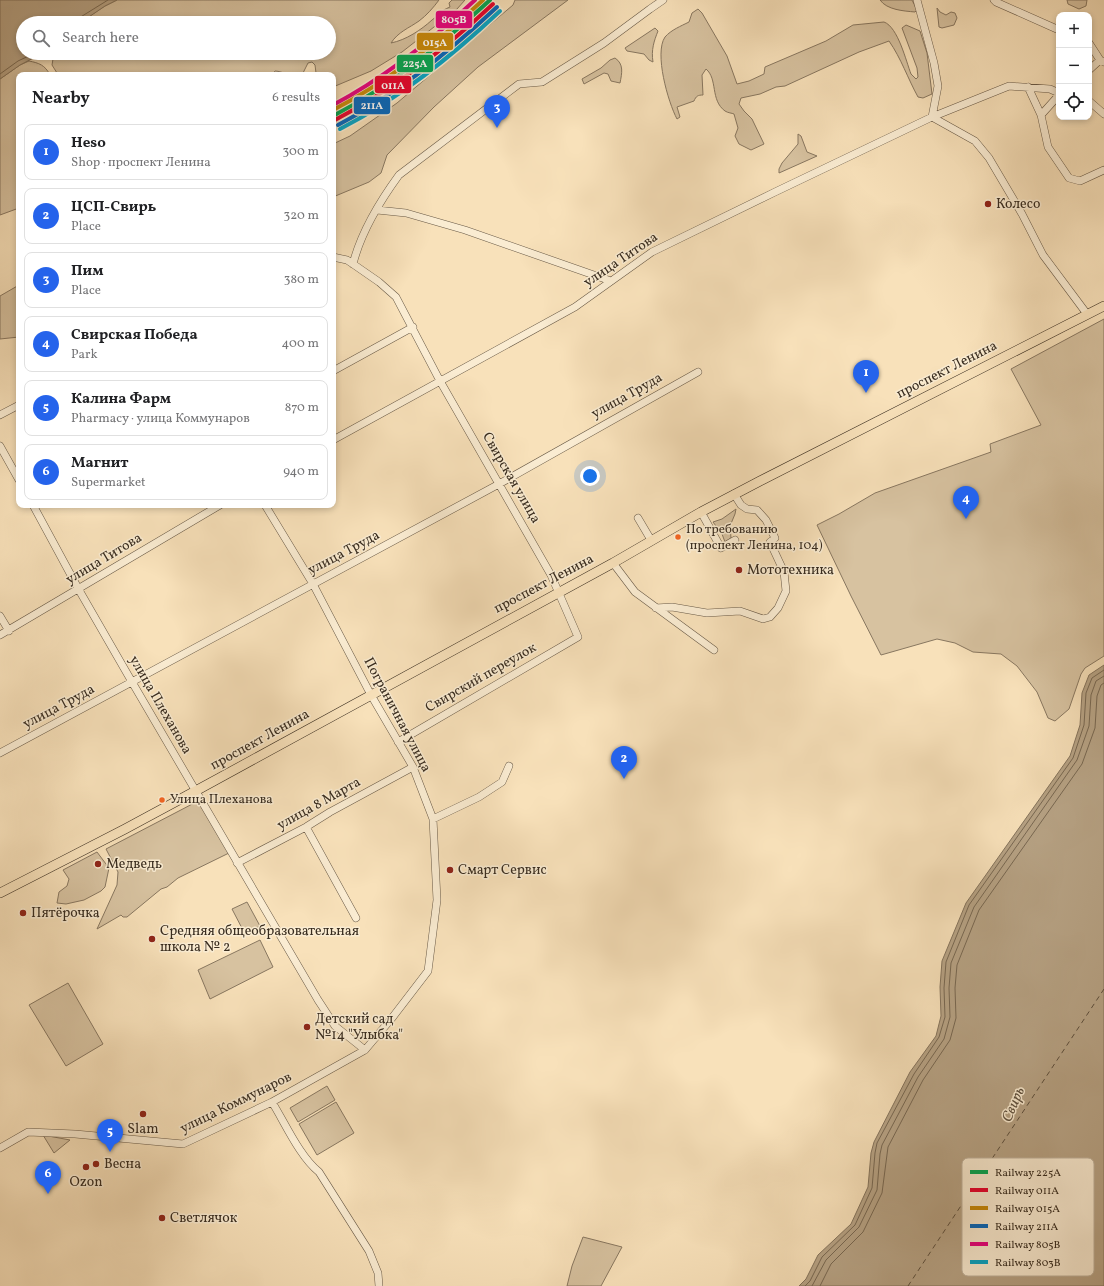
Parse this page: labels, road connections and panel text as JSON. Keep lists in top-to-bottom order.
{
  "streets": {
    "main road": ["проспект Ленина"],
    "street": [
      "улица Титова",
      "улица Труда",
      "Свирская улица",
      "Свирский переулок",
      "улица Плеханова",
      "Пограничная улица",
      "улица 8 Марта",
      "улица Коммунаров"
    ]
  },
  "crossings": [
    ["улица Титова", "Свирская улица"],
    ["улица Титова", "улица Плеханова"],
    ["проспект Ленина", "Свирская улица"],
    ["проспект Ленина", "улица Плеханова"],
    ["проспект Ленина", "Пограничная улица"],
    ["улица Труда", "Свирская улица"],
    ["улица Труда", "улица Плеханова"],
    ["улица Труда", "Пограничная улица"],
    ["Свирская улица", "Свирский переулок"],
    ["Свирский переулок", "Пограничная улица"],
    ["улица Плеханова", "улица 8 Марта"],
    ["улица Плеханова", "улица Коммунаров"],
    ["Пограничная улица", "улица 8 Марта"],
    ["Пограничная улица", "улица Коммунаров"]
  ],
  "water": ["Свирь"],
  "places": [
    "Колесо",
    "По требованию (проспект Ленина, 104)",
    "Мототехника",
    "Улица Плеханова",
    "Медведь",
    "Смарт Сервис",
    "Пятёрочка",
    "Средняя общеобразовательная школа № 2",
    "Детский сад №14 \"Улыбка\"",
    "Slam",
    "Весна",
    "Ozon",
    "Светлячок"
  ],
  "lines": [
    "rail line 225А",
    "rail line 015А",
    "rail line 805В",
    "rail line 011А",
    "rail line 211А",
    "rail line 803В"
  ],
  "legend": [
    "Railway 225А",
    "Railway 011А",
    "Railway 015А",
    "Railway 211А",
    "Railway 805В",
    "Railway 803В"
  ],
  "page": {
    "map_buttons": ["+", "−"],
    "search": "Search here",
    "heading": ["Nearby", "6 results"],
    "pins": [
      "3",
      "1",
      "4",
      "2",
      "5",
      "6"
    ],
    "list": [
      {
        "mark": "1",
        "name": "Heso",
        "note": "Shop · проспект Ленина",
        "value": "300 m"
      },
      {
        "mark": "2",
        "name": "ЦСП-Свирь",
        "note": "Place",
        "value": "320 m"
      },
      {
        "mark": "3",
        "name": "Пим",
        "note": "Place",
        "value": "380 m"
      },
      {
        "mark": "4",
        "name": "Свирская Победа",
        "note": "Park",
        "value": "400 m"
      },
      {
        "mark": "5",
        "name": "Калина Фарм",
        "note": "Pharmacy · улица Коммунаров",
        "value": "870 m"
      },
      {
        "mark": "6",
        "name": "Магнит",
        "note": "Supermarket",
        "value": "940 m"
      }
    ]
  }
}
